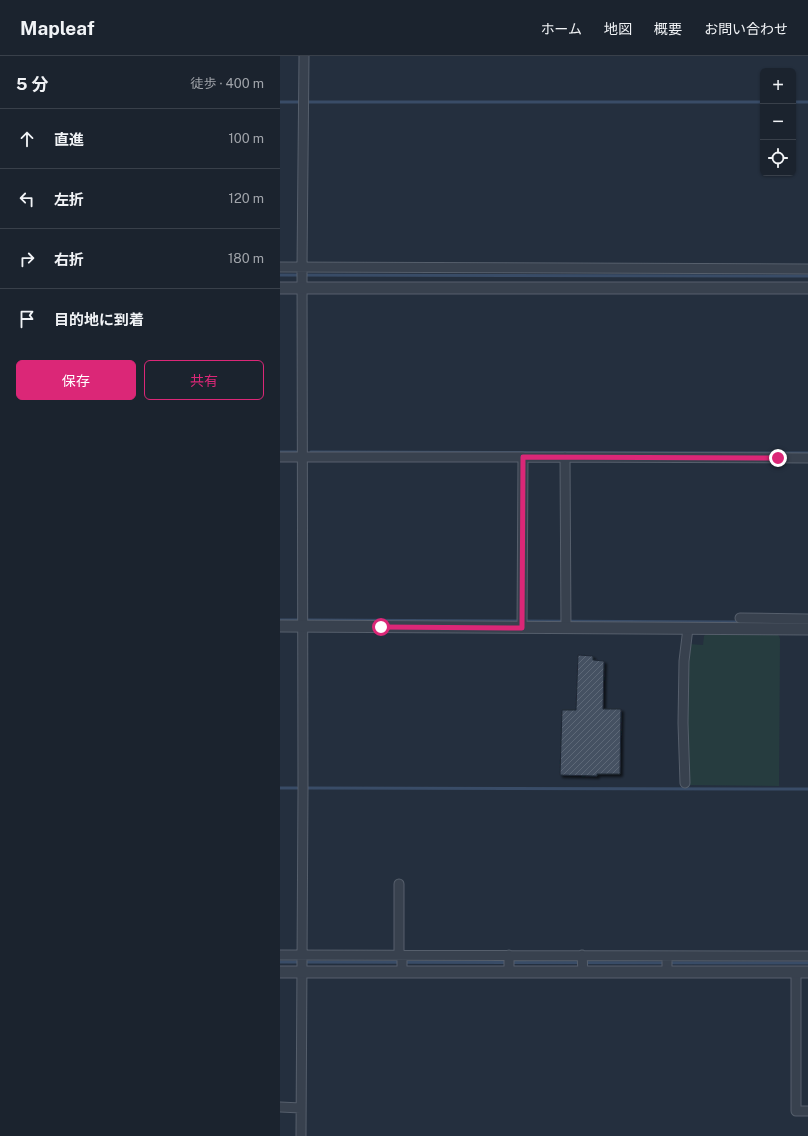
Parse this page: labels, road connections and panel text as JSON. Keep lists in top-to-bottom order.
{
  "page": {
    "header": "Mapleaf",
    "nav": [
      "ホーム",
      "地図",
      "概要",
      "お問い合わせ"
    ],
    "heading": ["5 分", "徒歩 · 400 m"],
    "map_buttons": ["+", "−"],
    "list": [
      ["直進", "100 m"],
      ["左折", "120 m"],
      ["右折", "180 m"],
      "目的地に到着"
    ],
    "buttons": ["保存", "共有"]
  }
}
